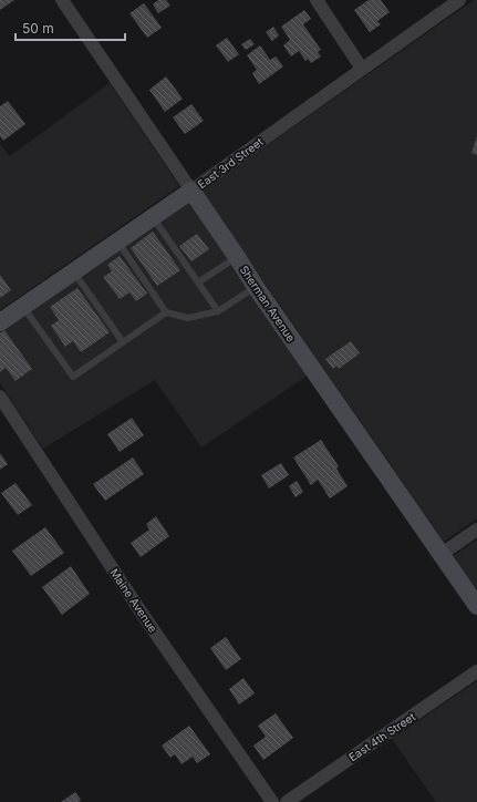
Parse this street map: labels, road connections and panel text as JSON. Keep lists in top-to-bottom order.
{
  "streets": {
    "street": [
      "East 3rd Street",
      "Sherman Avenue",
      "Maine Avenue",
      "East 4th Street"
    ]
  },
  "crossings": [
    ["East 3rd Street", "Sherman Avenue"]
  ],
  "scale_bar": "50 m"
}
